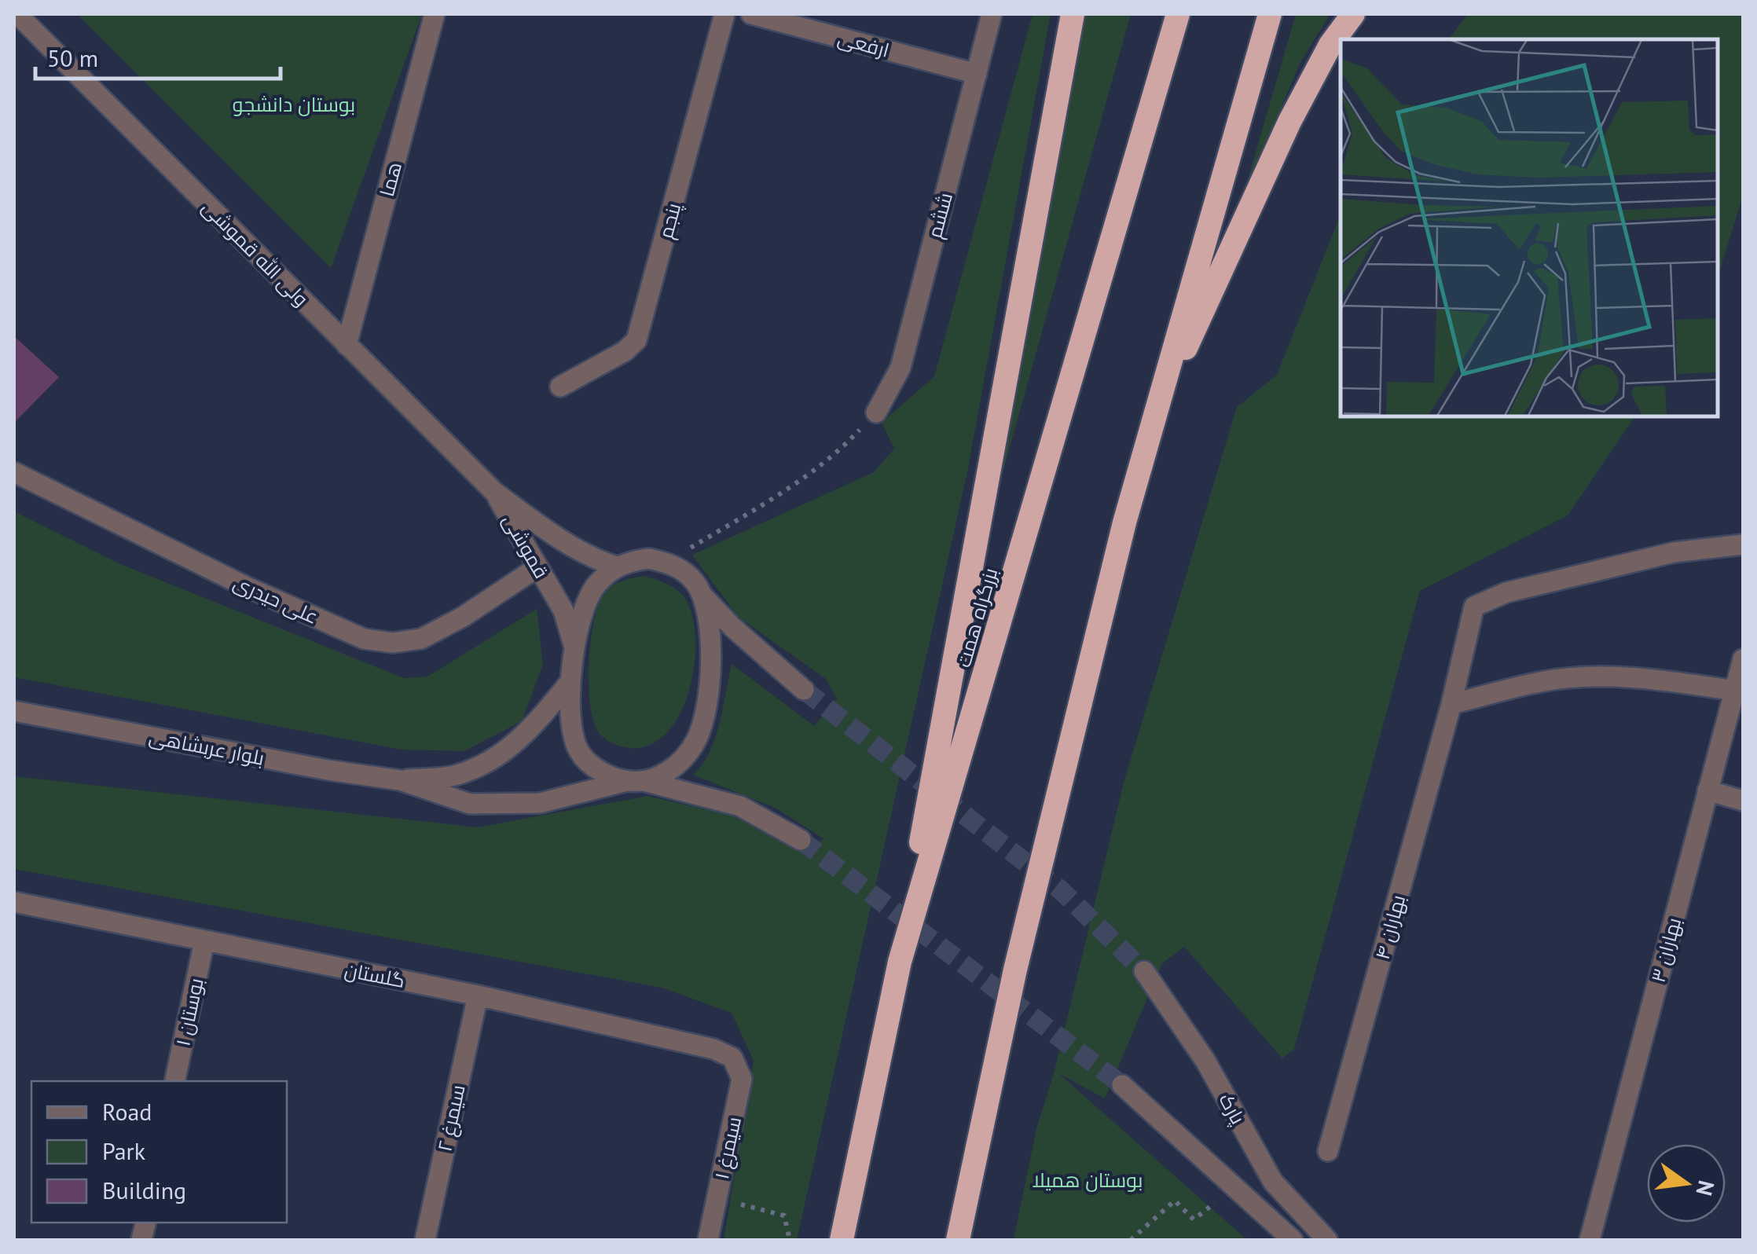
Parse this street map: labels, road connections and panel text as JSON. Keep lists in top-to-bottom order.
{
  "streets": {
    "highway": ["بزرگراه همت"],
    "street": [
      "ارفعی",
      "هما",
      "ششم",
      "پنجم",
      "ولی الله قموشی",
      "قموشی",
      "علی حیدری",
      "بلوار عربشاهی",
      "بهاران ۴",
      "بهاران ۳",
      "گلستان",
      "بوستان ۱",
      "پارک",
      "سیمرغ ۲",
      "سیمرغ ۱"
    ]
  },
  "crossings": [
    ["ارفعی", "ششم"],
    ["هما", "ولی الله قموشی"],
    ["ولی الله قموشی", "قموشی"],
    ["قموشی", "علی حیدری"],
    ["قموشی", "بلوار عربشاهی"],
    ["گلستان", "بوستان ۱"],
    ["گلستان", "سیمرغ ۲"],
    ["گلستان", "سیمرغ ۱"]
  ],
  "parks": ["بوستان دانشجو", "بوستان همیلا"],
  "legend": ["Road", "Park", "Building"],
  "scale_bar": "50 m",
  "north": "right"
}
